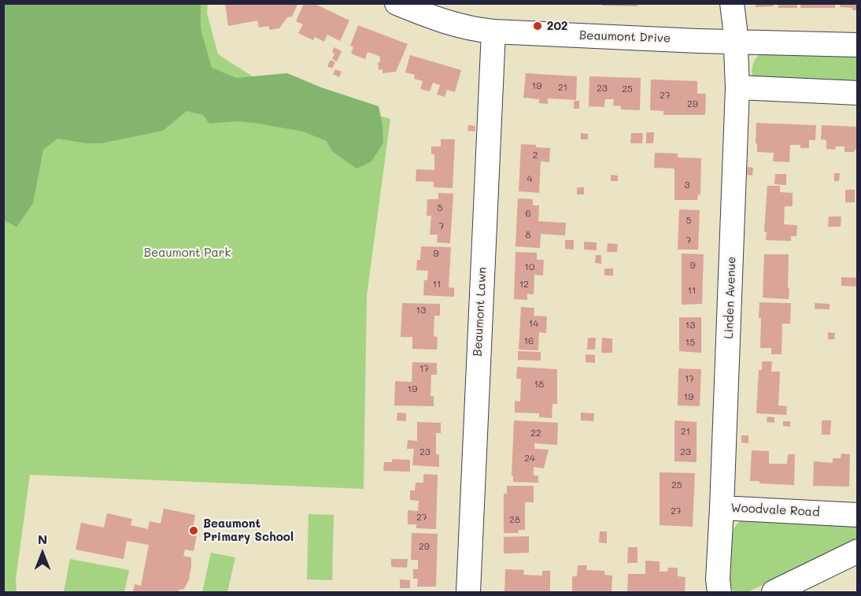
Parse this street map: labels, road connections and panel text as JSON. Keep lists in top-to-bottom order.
{
  "streets": {
    "street": [
      "Beaumont Drive",
      "Linden Avenue",
      "Beaumont Lawn",
      "Woodvale Road"
    ]
  },
  "crossings": [
    ["Beaumont Drive", "Linden Avenue"],
    ["Beaumont Drive", "Beaumont Lawn"],
    ["Linden Avenue", "Woodvale Road"]
  ],
  "parks": ["Beaumont Park"],
  "places": ["202", "Beaumont Primary School"],
  "house_numbers": [
    "19",
    "21",
    "23",
    "25",
    "27",
    "29",
    "2",
    "4",
    "3",
    "5",
    "6",
    "5",
    "7",
    "8",
    "7",
    "9",
    "9",
    "10",
    "11",
    "12",
    "11",
    "13",
    "14",
    "13",
    "16",
    "15",
    "17",
    "17",
    "18",
    "19",
    "19",
    "21",
    "22",
    "23",
    "23",
    "24",
    "25",
    "27",
    "27",
    "28",
    "29"
  ],
  "north": "top"
}
